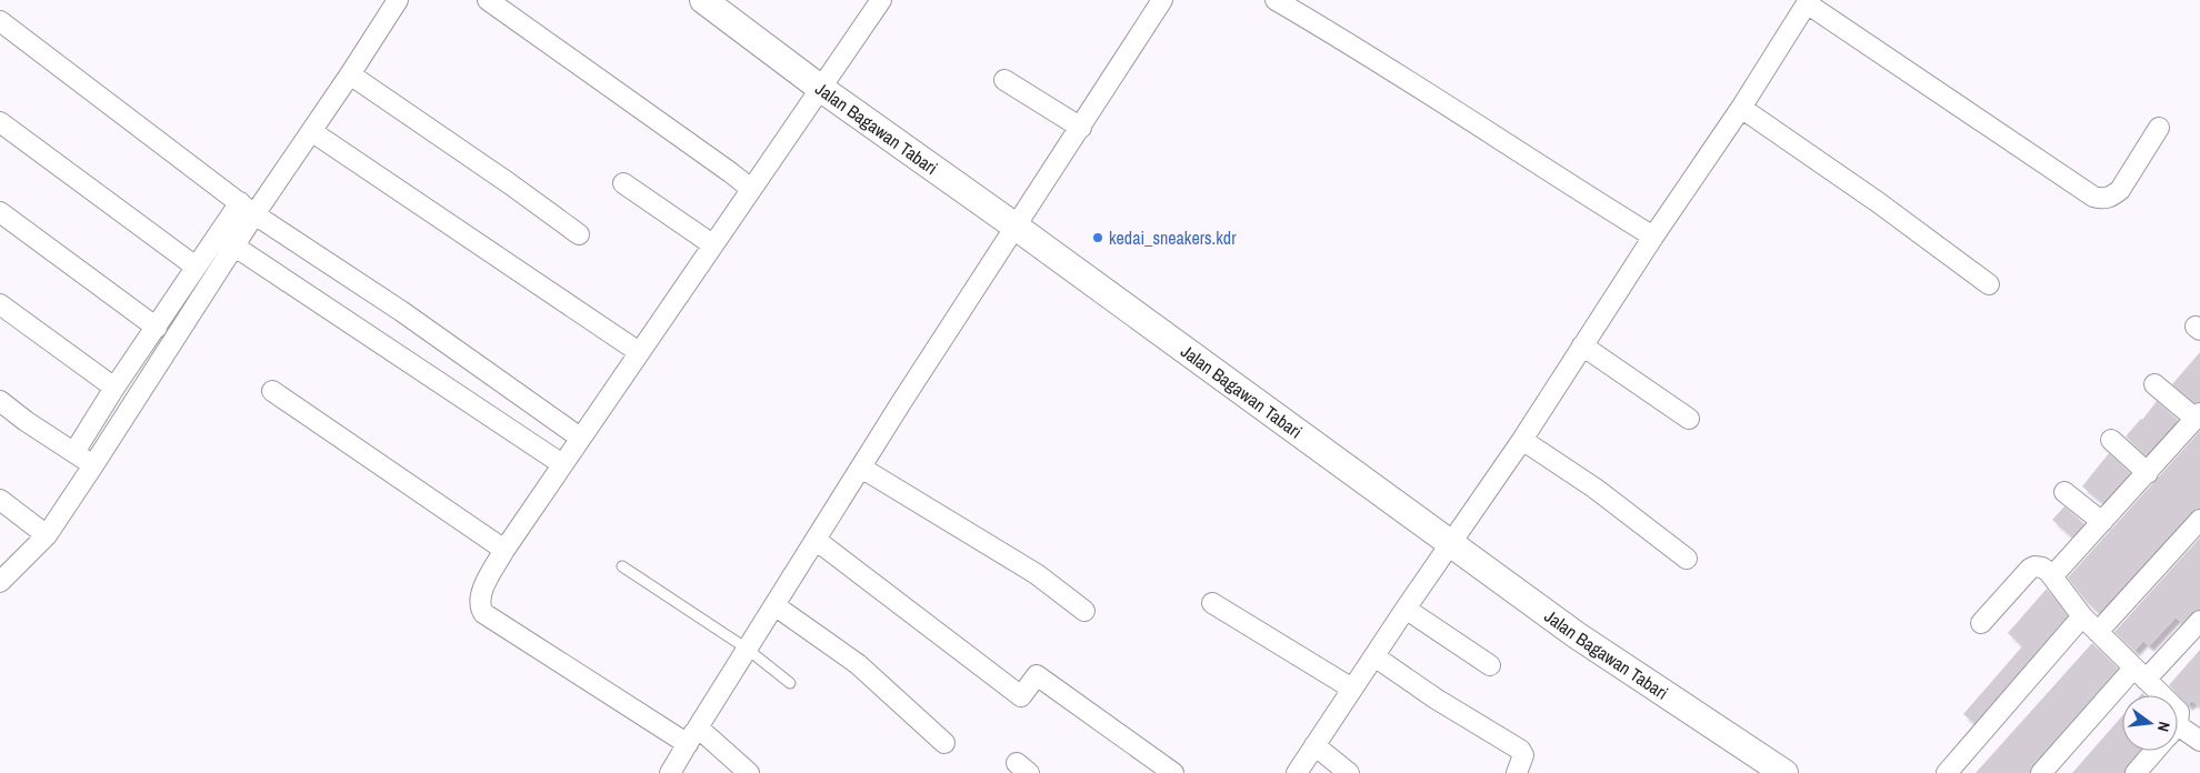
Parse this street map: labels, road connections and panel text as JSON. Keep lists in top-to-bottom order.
{
  "streets": {
    "street": ["Jalan Bagawan Tabari"]
  },
  "places": ["kedai_sneakers.kdr"],
  "north": "right"
}
